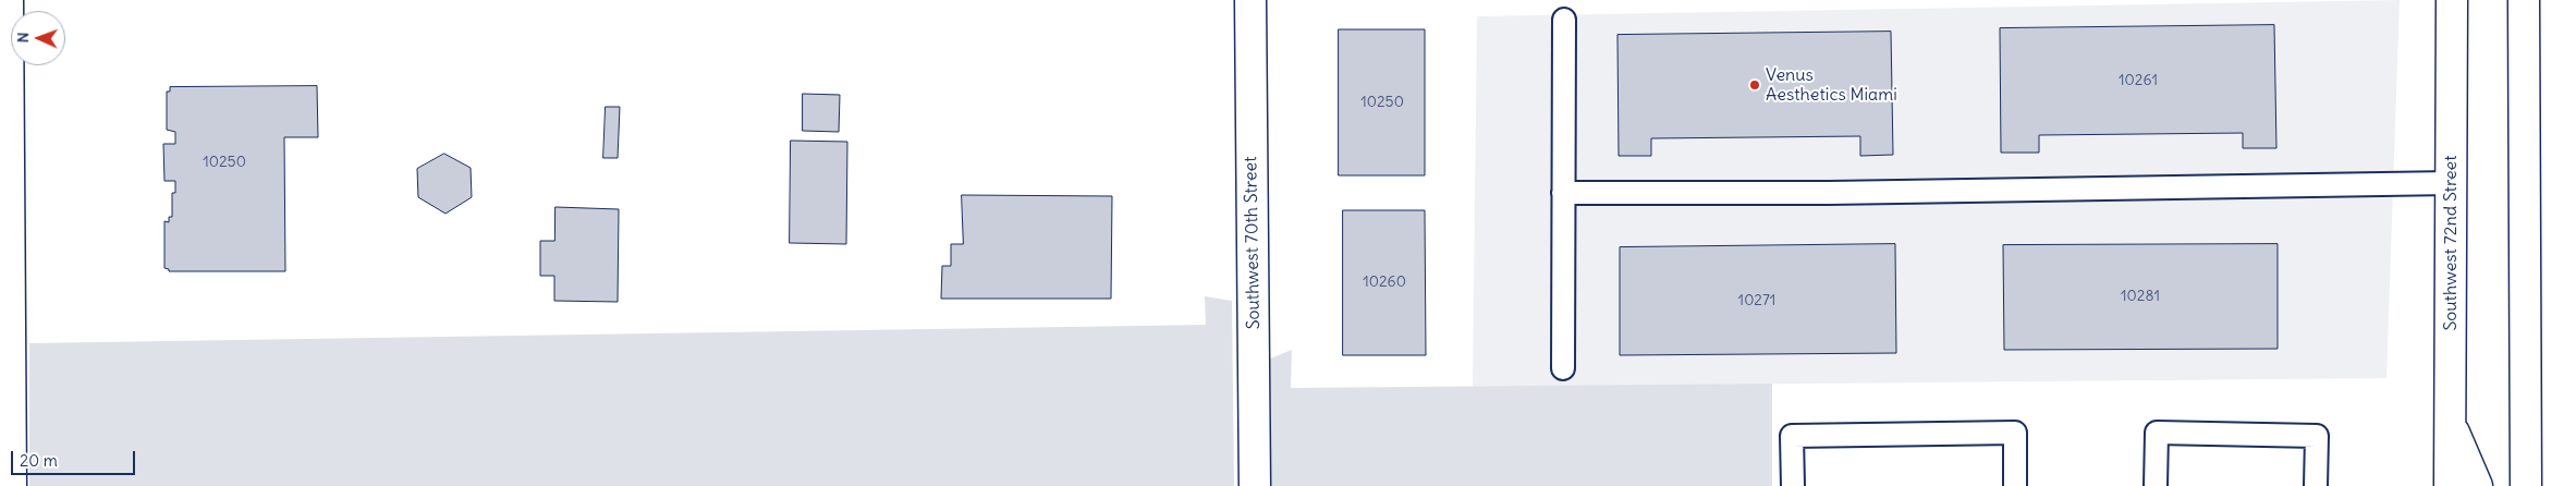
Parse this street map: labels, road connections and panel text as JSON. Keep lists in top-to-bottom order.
{
  "streets": {
    "main road": ["Southwest 70th Street", "Southwest 72nd Street"]
  },
  "places": ["Venus Aesthetics Miami"],
  "house_numbers": [
    "10261",
    "10250",
    "10250",
    "10260",
    "10281",
    "10271"
  ],
  "scale_bar": "20 m",
  "north": "left"
}
